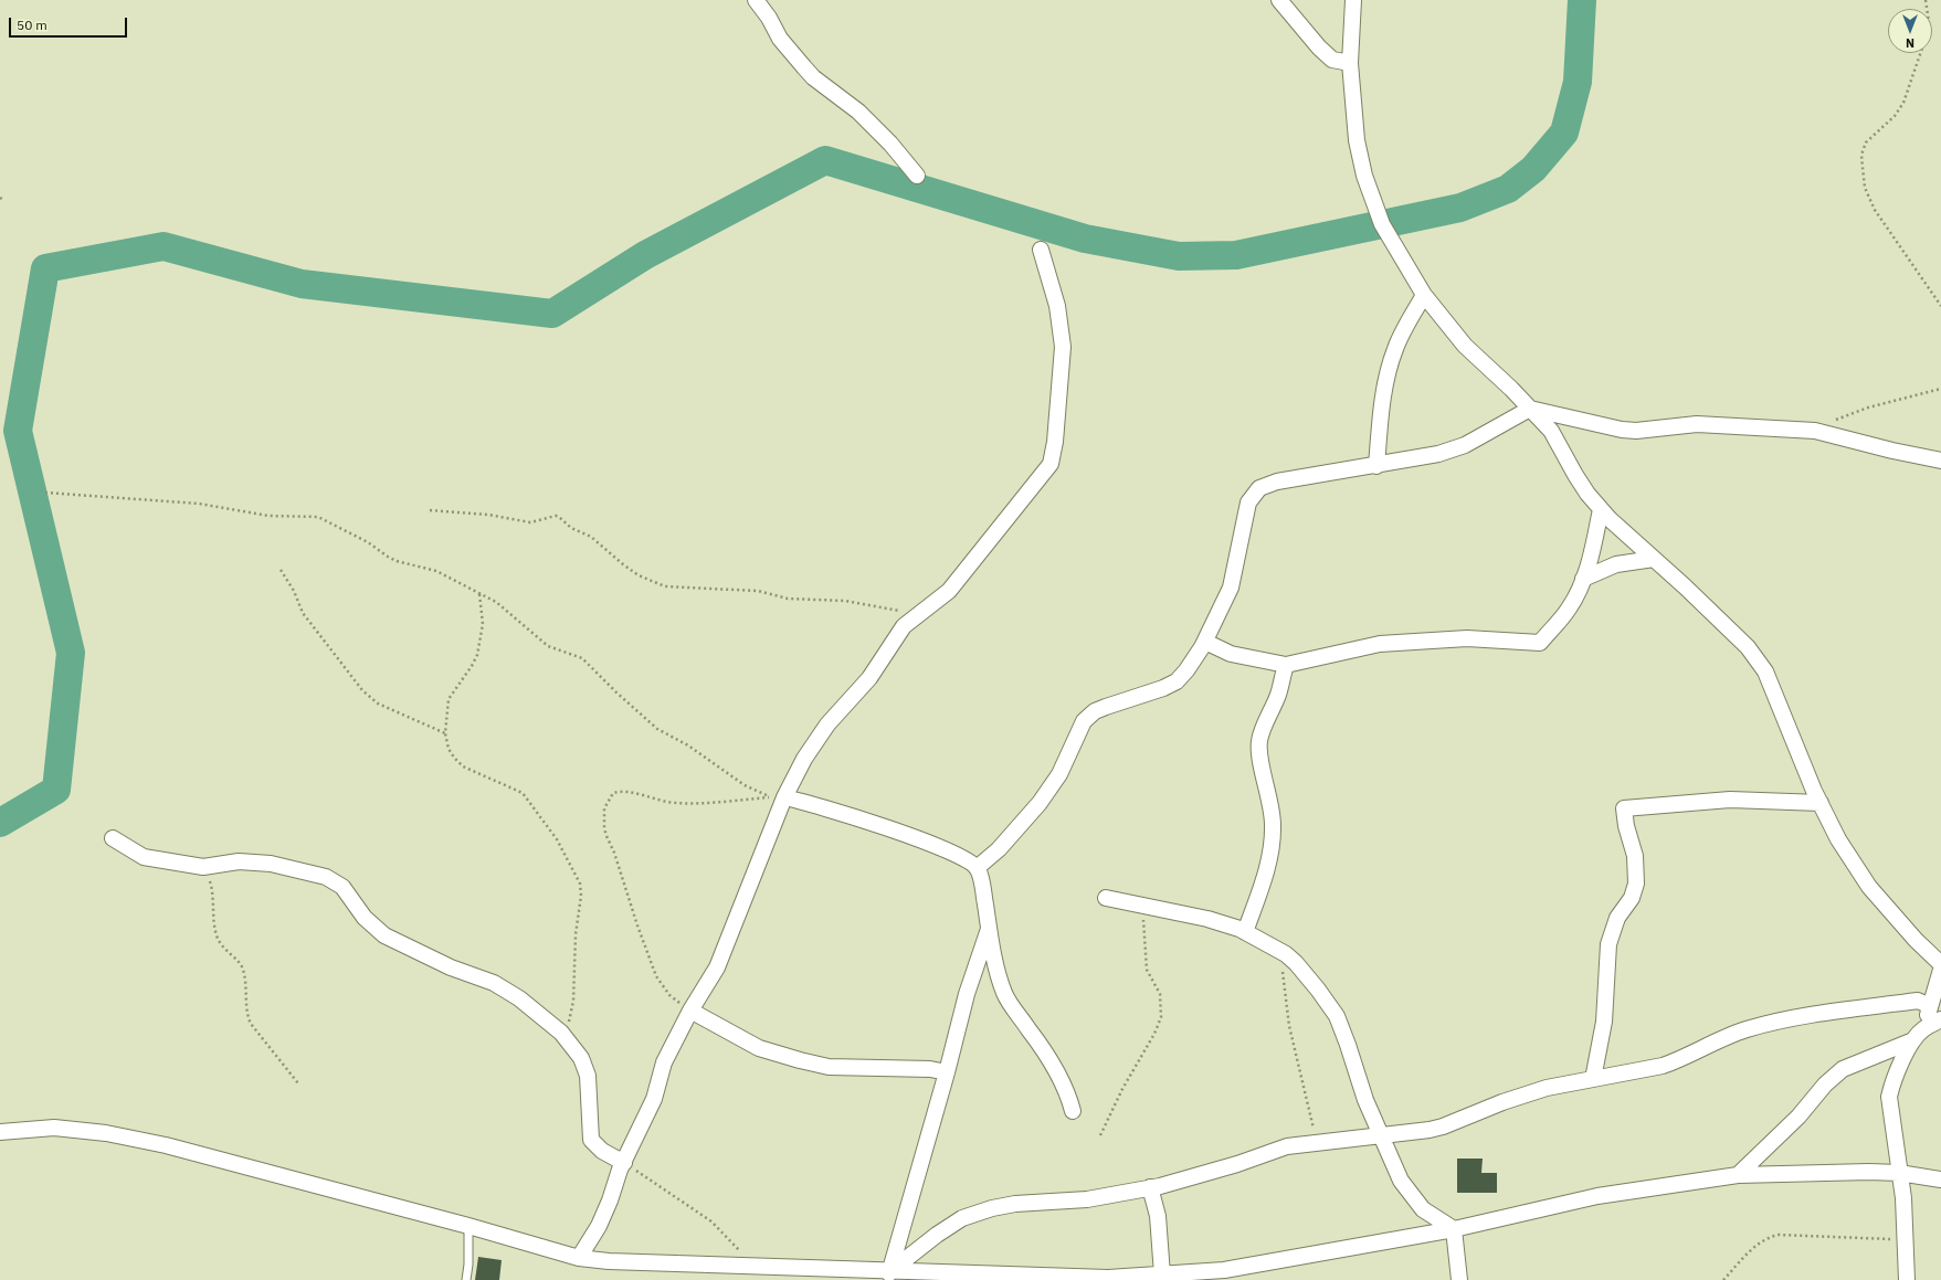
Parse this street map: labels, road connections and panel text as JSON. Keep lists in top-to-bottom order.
{
  "scale_bar": "50 m",
  "north": "bottom"
}
